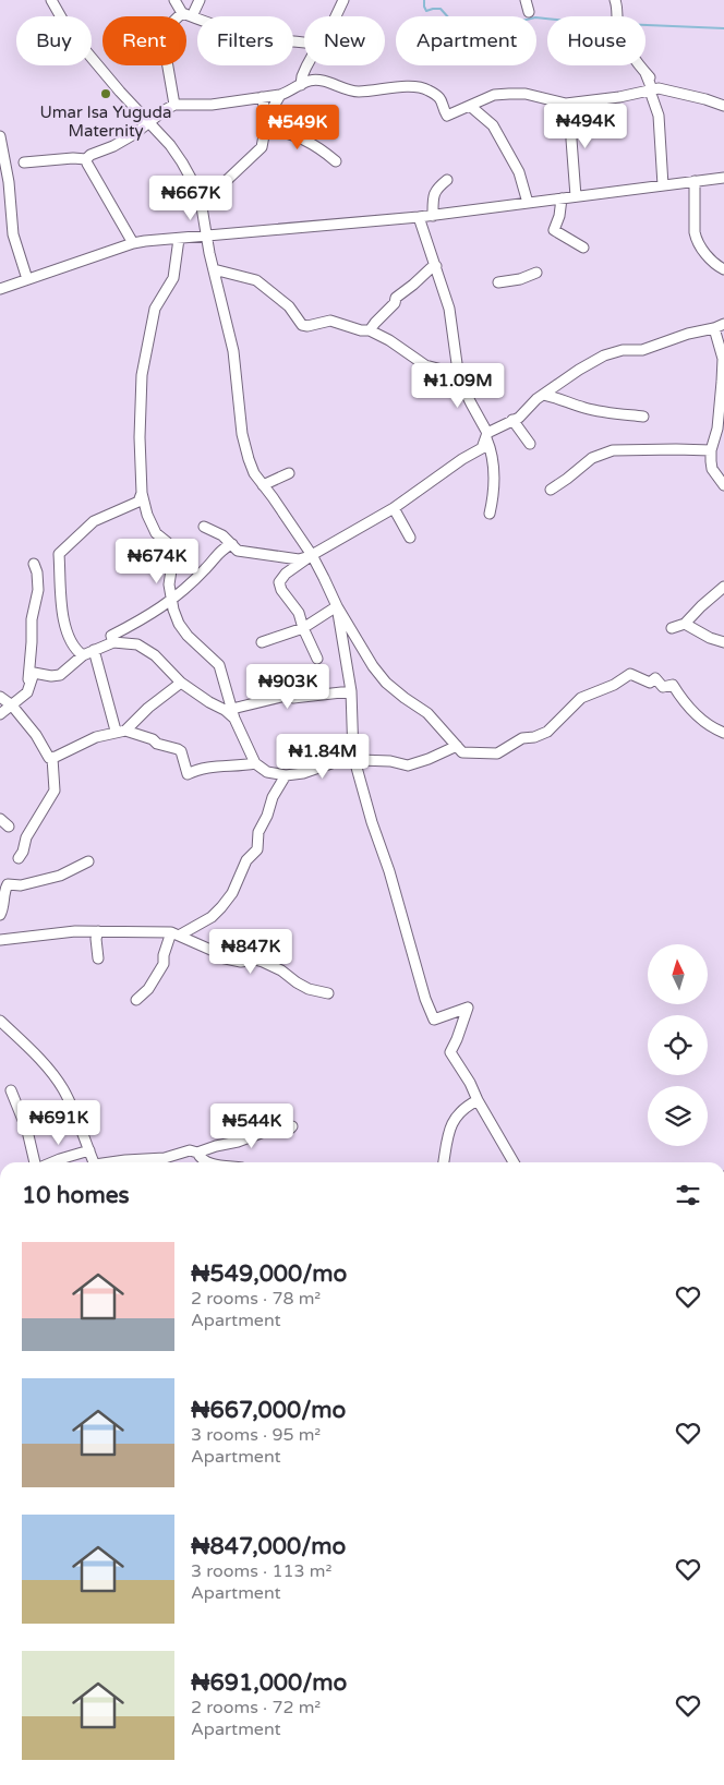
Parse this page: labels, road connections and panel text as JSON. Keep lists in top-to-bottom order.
{
  "places": ["Umar Isa Yuguda Maternity"],
  "north": "top",
  "page": {
    "chip": [
      "Buy",
      "Rent",
      "Filters",
      "New",
      "Apartment",
      "House"
    ],
    "price": [
      "₦494K",
      "₦549K",
      "₦667K",
      "₦1.09M",
      "₦674K",
      "₦903K",
      "₦1.84M",
      "₦847K",
      "₦691K",
      "₦544K"
    ],
    "heading": "10 homes",
    "list": [
      {
        "name": "₦549,000/mo",
        "note": "2 rooms · 78 m² · Apartment"
      },
      {
        "name": "₦667,000/mo",
        "note": "3 rooms · 95 m² · Apartment"
      },
      {
        "name": "₦847,000/mo",
        "note": "3 rooms · 113 m² · Apartment"
      },
      {
        "name": "₦691,000/mo",
        "note": "2 rooms · 72 m² · Apartment"
      }
    ]
  }
}
